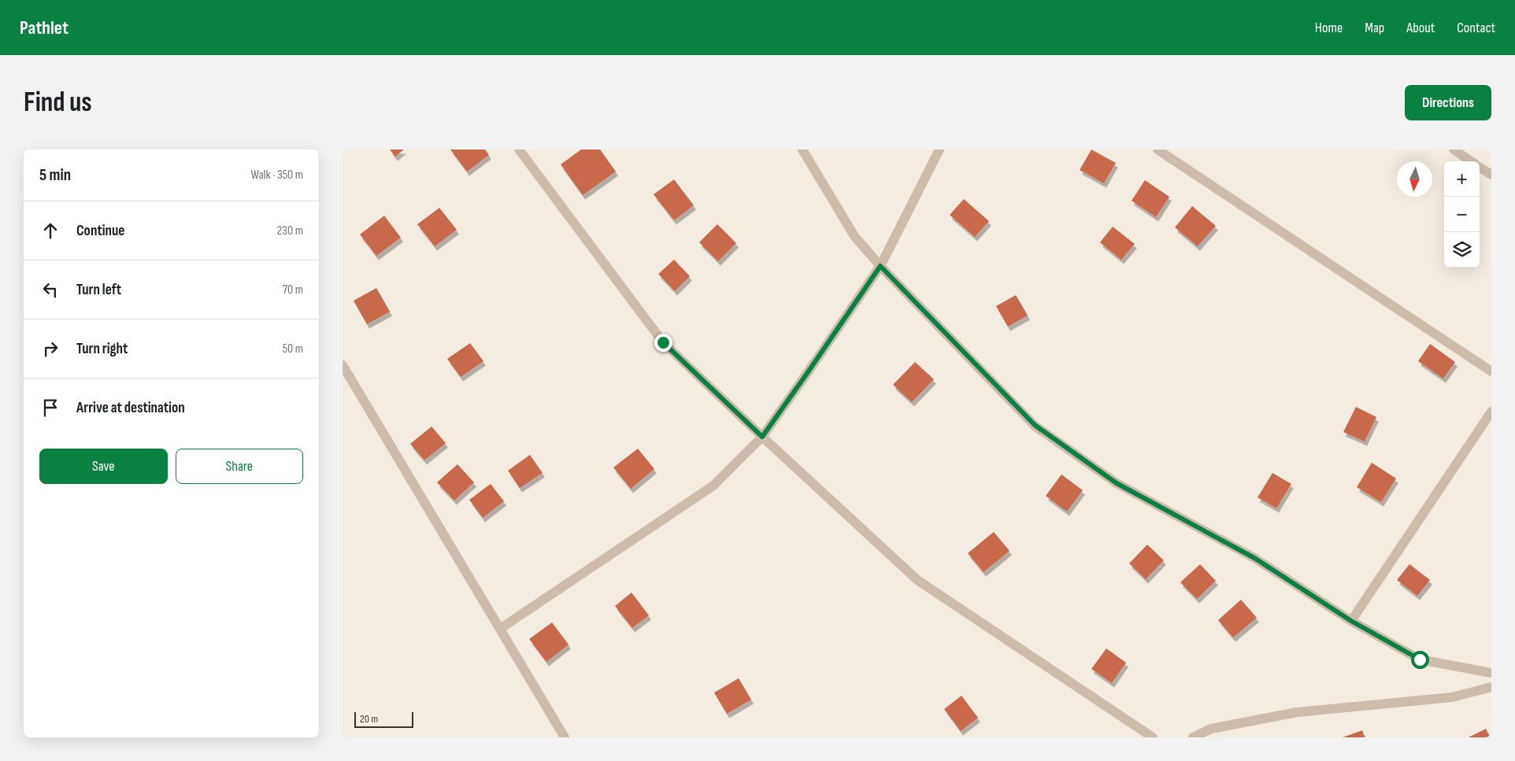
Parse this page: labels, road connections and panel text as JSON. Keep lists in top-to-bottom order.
{
  "scale_bar": "20 m",
  "north": "bottom",
  "page": {
    "header": "Pathlet",
    "nav": [
      "Home",
      "Map",
      "About",
      "Contact"
    ],
    "buttons": [
      "Directions",
      ["Save", "Share"]
    ],
    "title": "Find us",
    "heading": ["5 min", "Walk · 350 m"],
    "map_buttons": ["+", "−"],
    "list": [
      ["Continue", "230 m"],
      ["Turn left", "70 m"],
      ["Turn right", "50 m"],
      "Arrive at destination"
    ],
    "scale": "20 m"
  }
}
